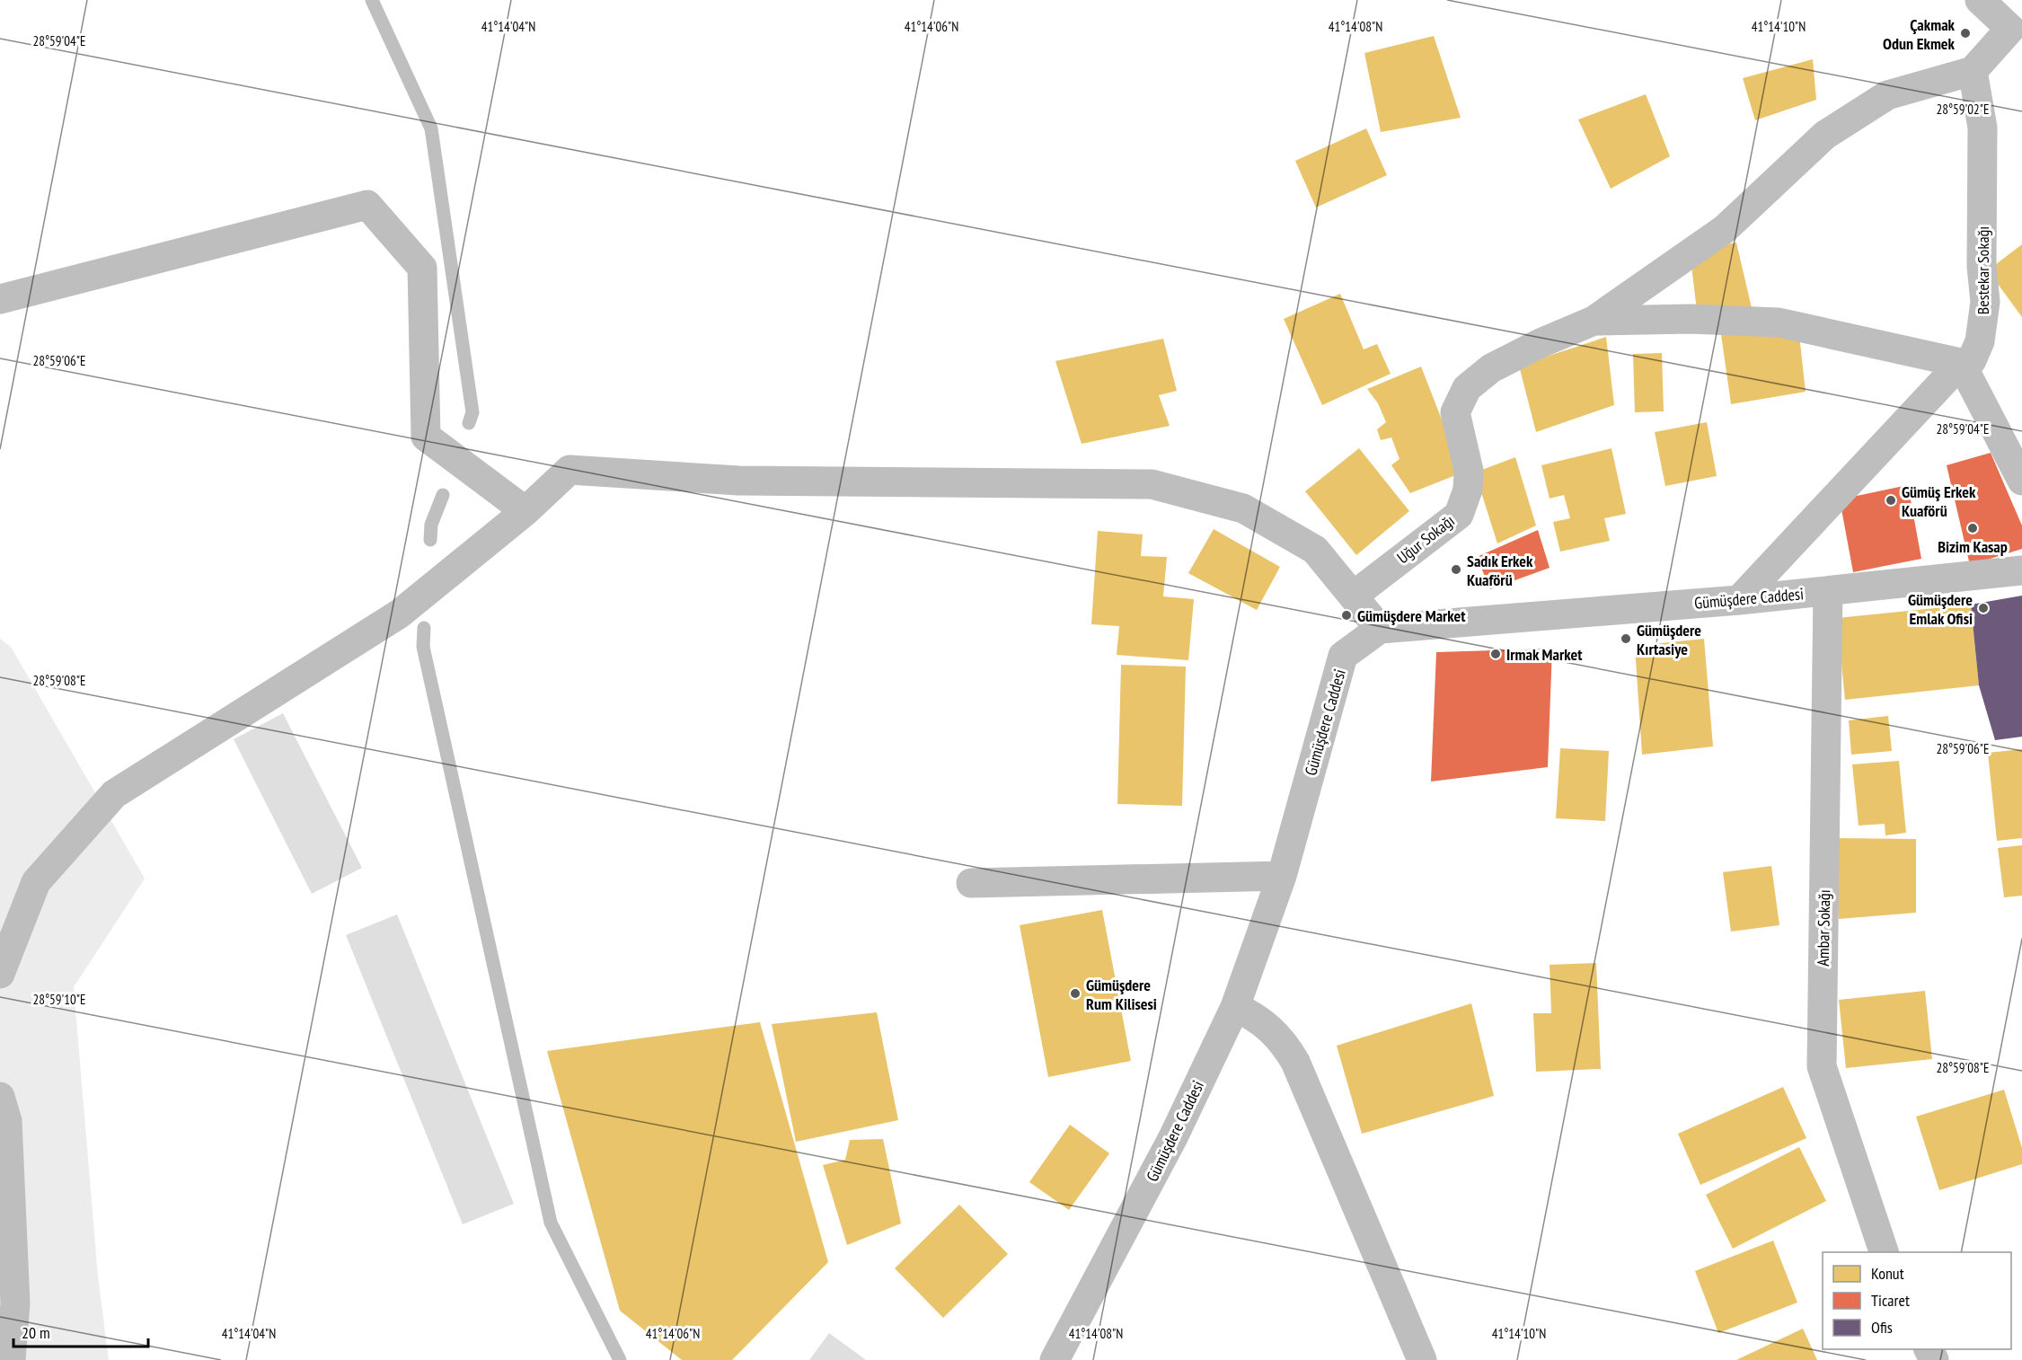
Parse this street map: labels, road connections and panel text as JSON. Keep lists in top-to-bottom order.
{
  "streets": {
    "street": [
      "Bestekar Sokağı",
      "Uğur Sokağı",
      "Gümüşdere Caddesi",
      "Ambar Sokağı"
    ]
  },
  "crossings": [
    ["Bestekar Sokağı", "Gümüşdere Caddesi"],
    ["Gümüşdere Caddesi", "Ambar Sokağı"]
  ],
  "places": [
    "Çakmak Odun Ekmek",
    "Gümüş Erkek Kuaförü",
    "Bizim Kasap",
    "Sadık Erkek Kuaförü",
    "Gümüşdere Emlak Ofisi",
    "Gümüşdere Market",
    "Gümüşdere Kırtasiye",
    "Irmak Market",
    "Gümüşdere Rum Kilisesi"
  ],
  "legend": ["Konut", "Ticaret", "Ofis"],
  "scale_bar": "20 m",
  "coordinates": [
    "41°14'04\"N",
    "41°14'06\"N",
    "41°14'08\"N",
    "41°14'10\"N",
    "28°59'04\"E",
    "28°59'02\"E",
    "28°59'06\"E",
    "28°59'08\"E",
    "28°59'10\"E"
  ]
}
